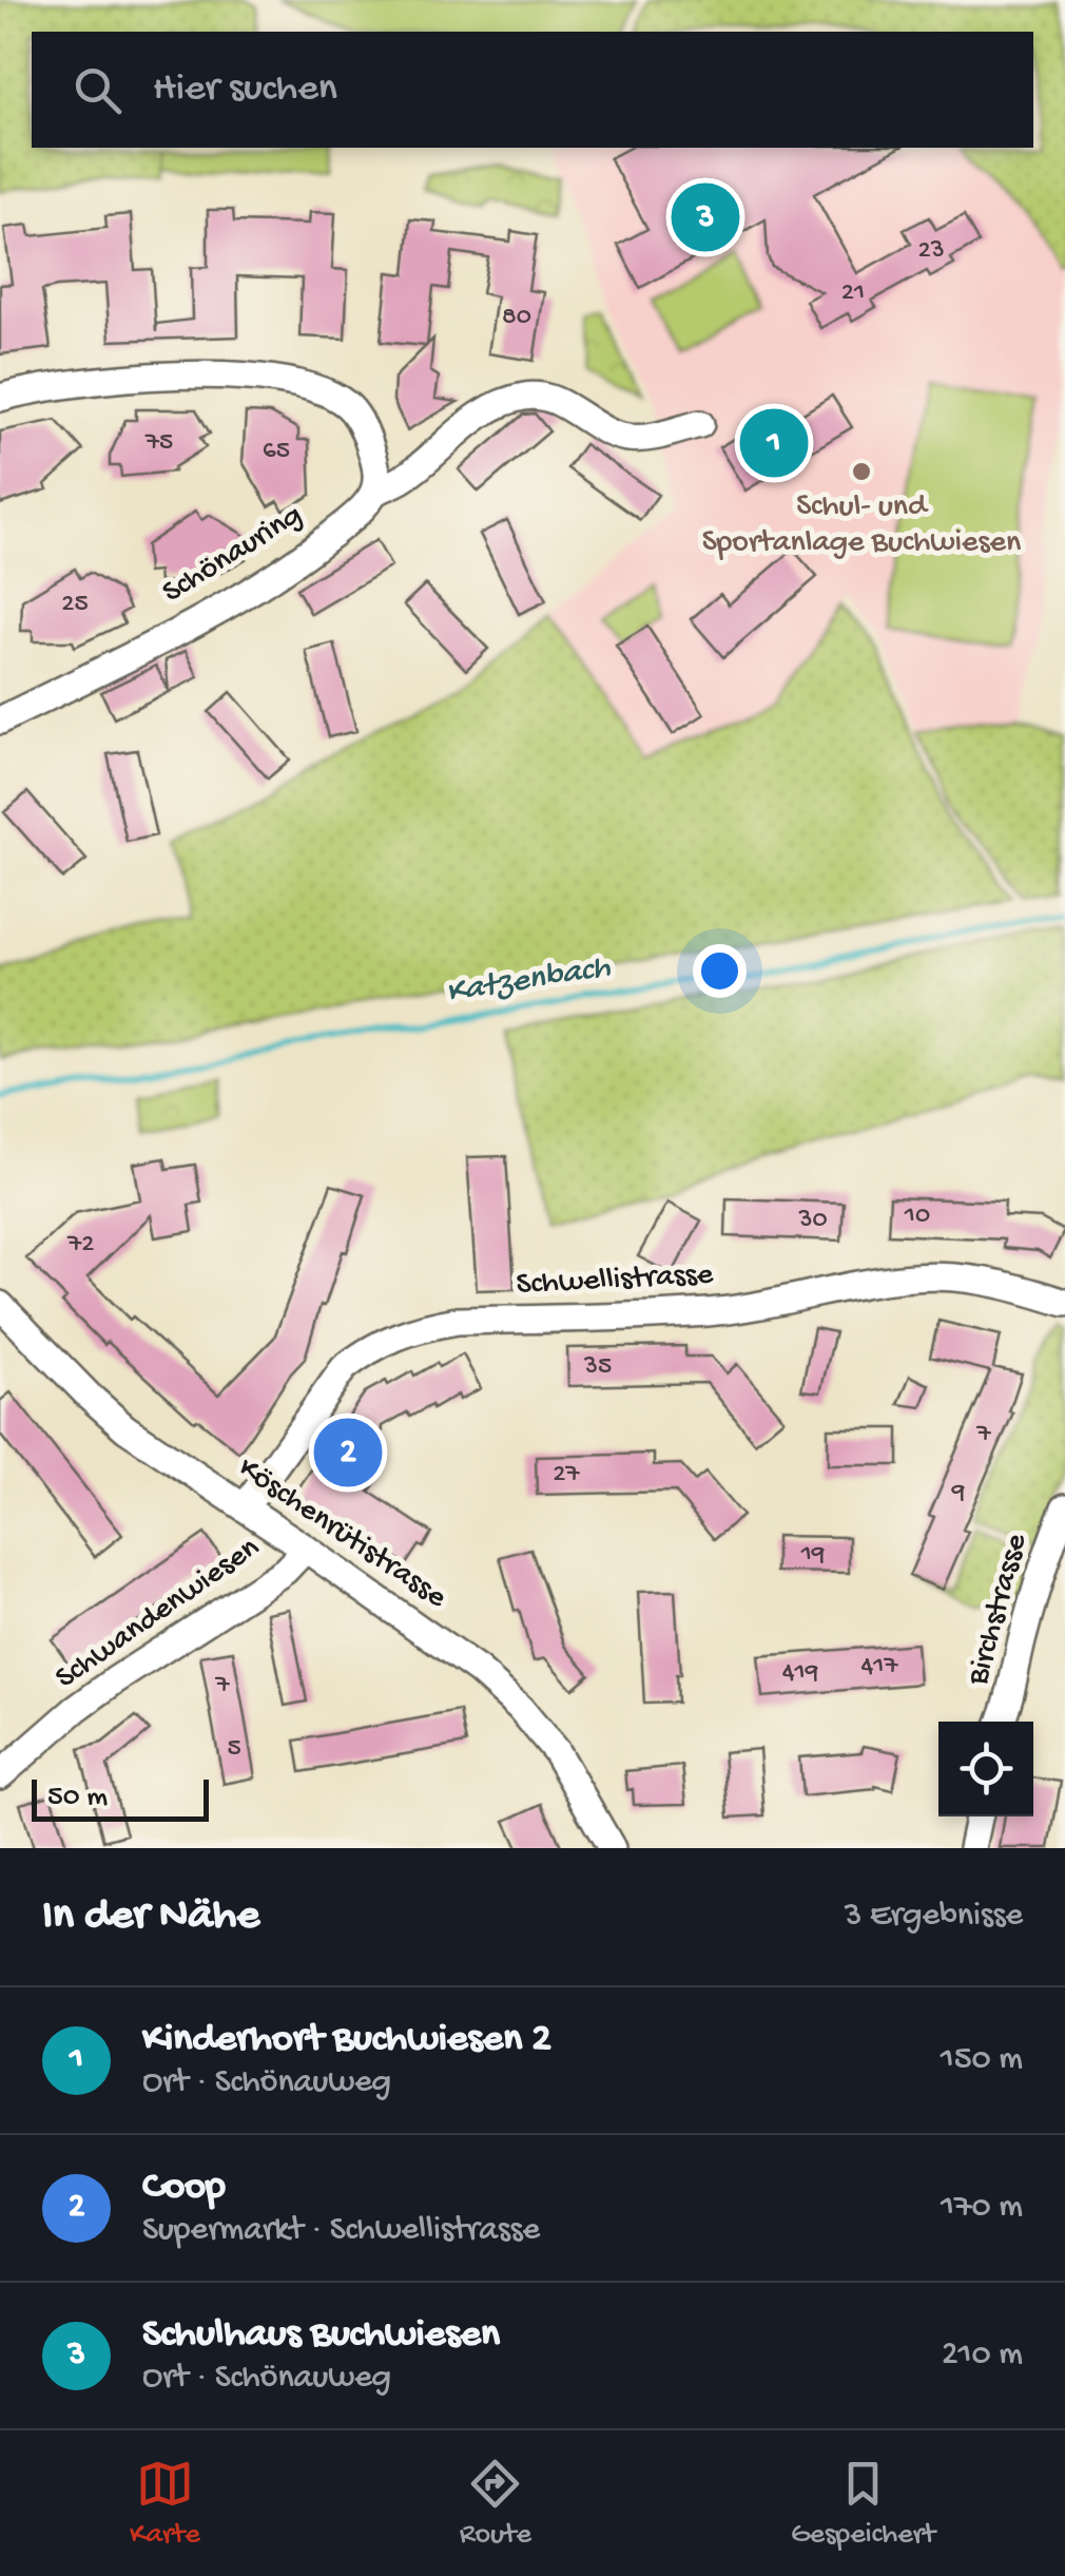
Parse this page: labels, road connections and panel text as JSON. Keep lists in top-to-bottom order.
{
  "streets": {
    "street": [
      "Schönauring",
      "Schwellistrasse",
      "Köschenrütistrasse",
      "Birchstrasse",
      "Schwandenwiesen"
    ]
  },
  "crossings": [
    ["Schwellistrasse", "Köschenrütistrasse"],
    ["Köschenrütistrasse", "Schwandenwiesen"]
  ],
  "water": ["Katzenbach"],
  "places": ["Schul- und Sportanlage Buchwiesen"],
  "house_numbers": [
    "23",
    "21",
    "80",
    "75",
    "65",
    "25",
    "10",
    "30",
    "72",
    "35",
    "7",
    "27",
    "9",
    "19",
    "417",
    "419",
    "7",
    "5"
  ],
  "scale_bar": "50 m",
  "page": {
    "search": "Hier suchen",
    "pins": ["3", "1", "2"],
    "scale": "50 m",
    "heading": ["In der Nähe", "3 Ergebnisse"],
    "list": [
      {
        "mark": "1",
        "name": "Kinderhort Buchwiesen 2",
        "note": "Ort · Schönauweg",
        "value": "150 m"
      },
      {
        "mark": "2",
        "name": "Coop",
        "note": "Supermarkt · Schwellistrasse",
        "value": "170 m"
      },
      {
        "mark": "3",
        "name": "Schulhaus Buchwiesen",
        "note": "Ort · Schönauweg",
        "value": "210 m"
      }
    ],
    "nav": ["Karte", "Route", "Gespeichert"]
  }
}
